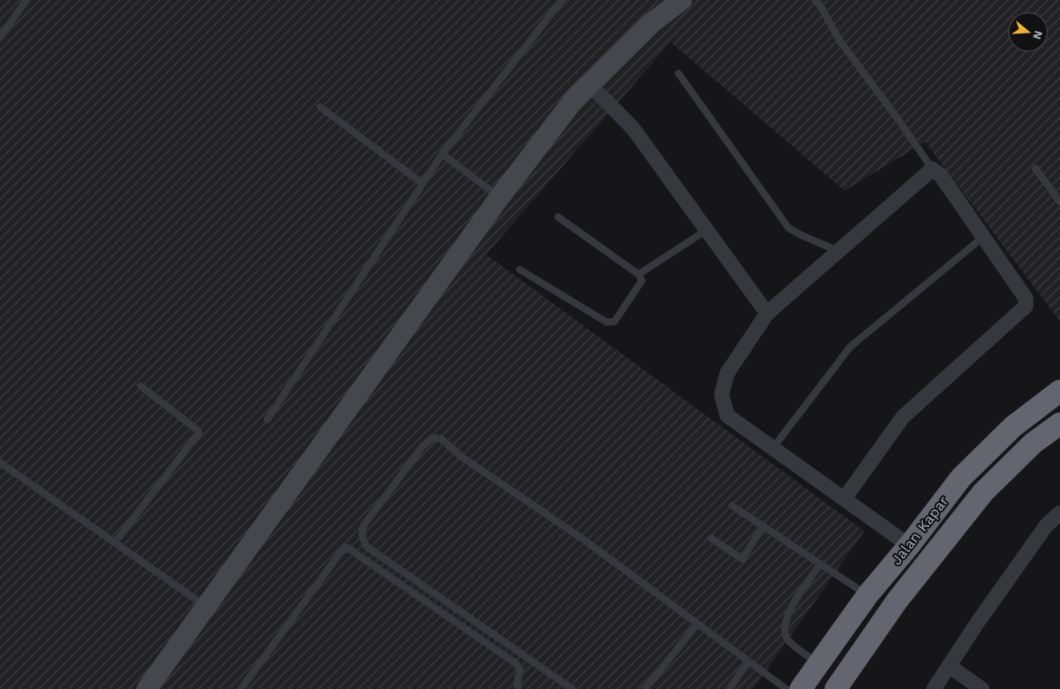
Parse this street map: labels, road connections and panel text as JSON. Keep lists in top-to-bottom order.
{
  "streets": {
    "highway": ["Jalan Kapar"]
  },
  "north": "right"
}
